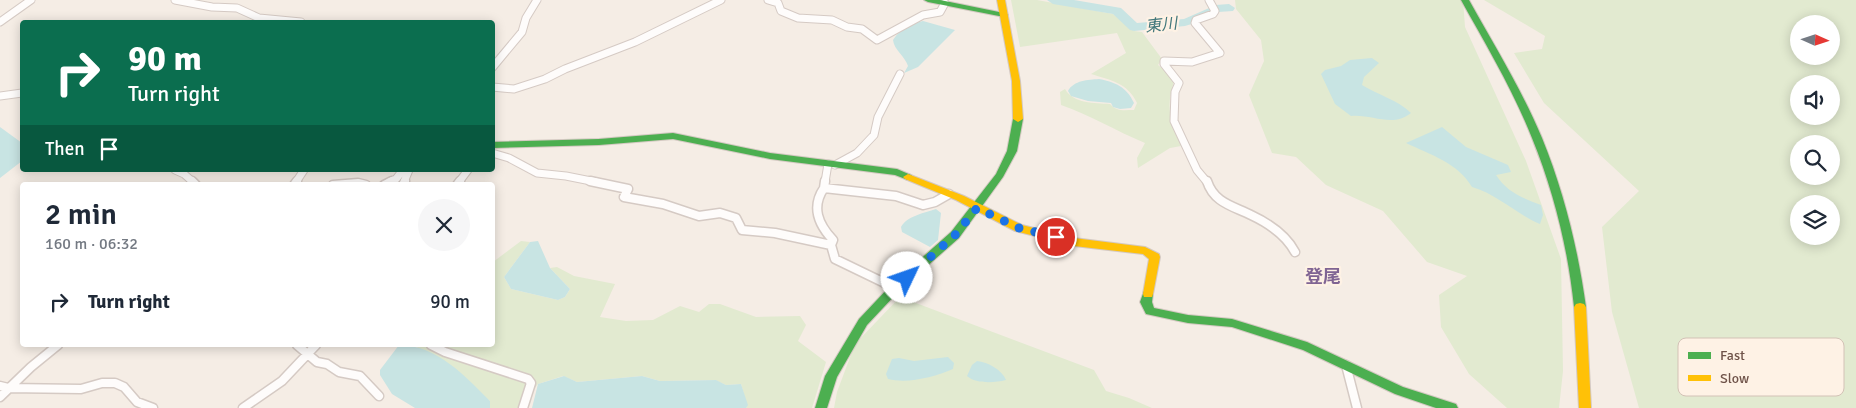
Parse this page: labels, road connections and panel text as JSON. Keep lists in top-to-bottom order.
{
  "districts": ["登尾"],
  "water": ["東川"],
  "legend": ["Fast", "Slow"],
  "north": "right",
  "page": {
    "turn": ["90 m", "Turn right"],
    "then": "Then",
    "heading": ["2 min", "160 m · 06:32"],
    "list": [
      {
        "name": "Turn right",
        "value": "90 m"
      }
    ]
  }
}
